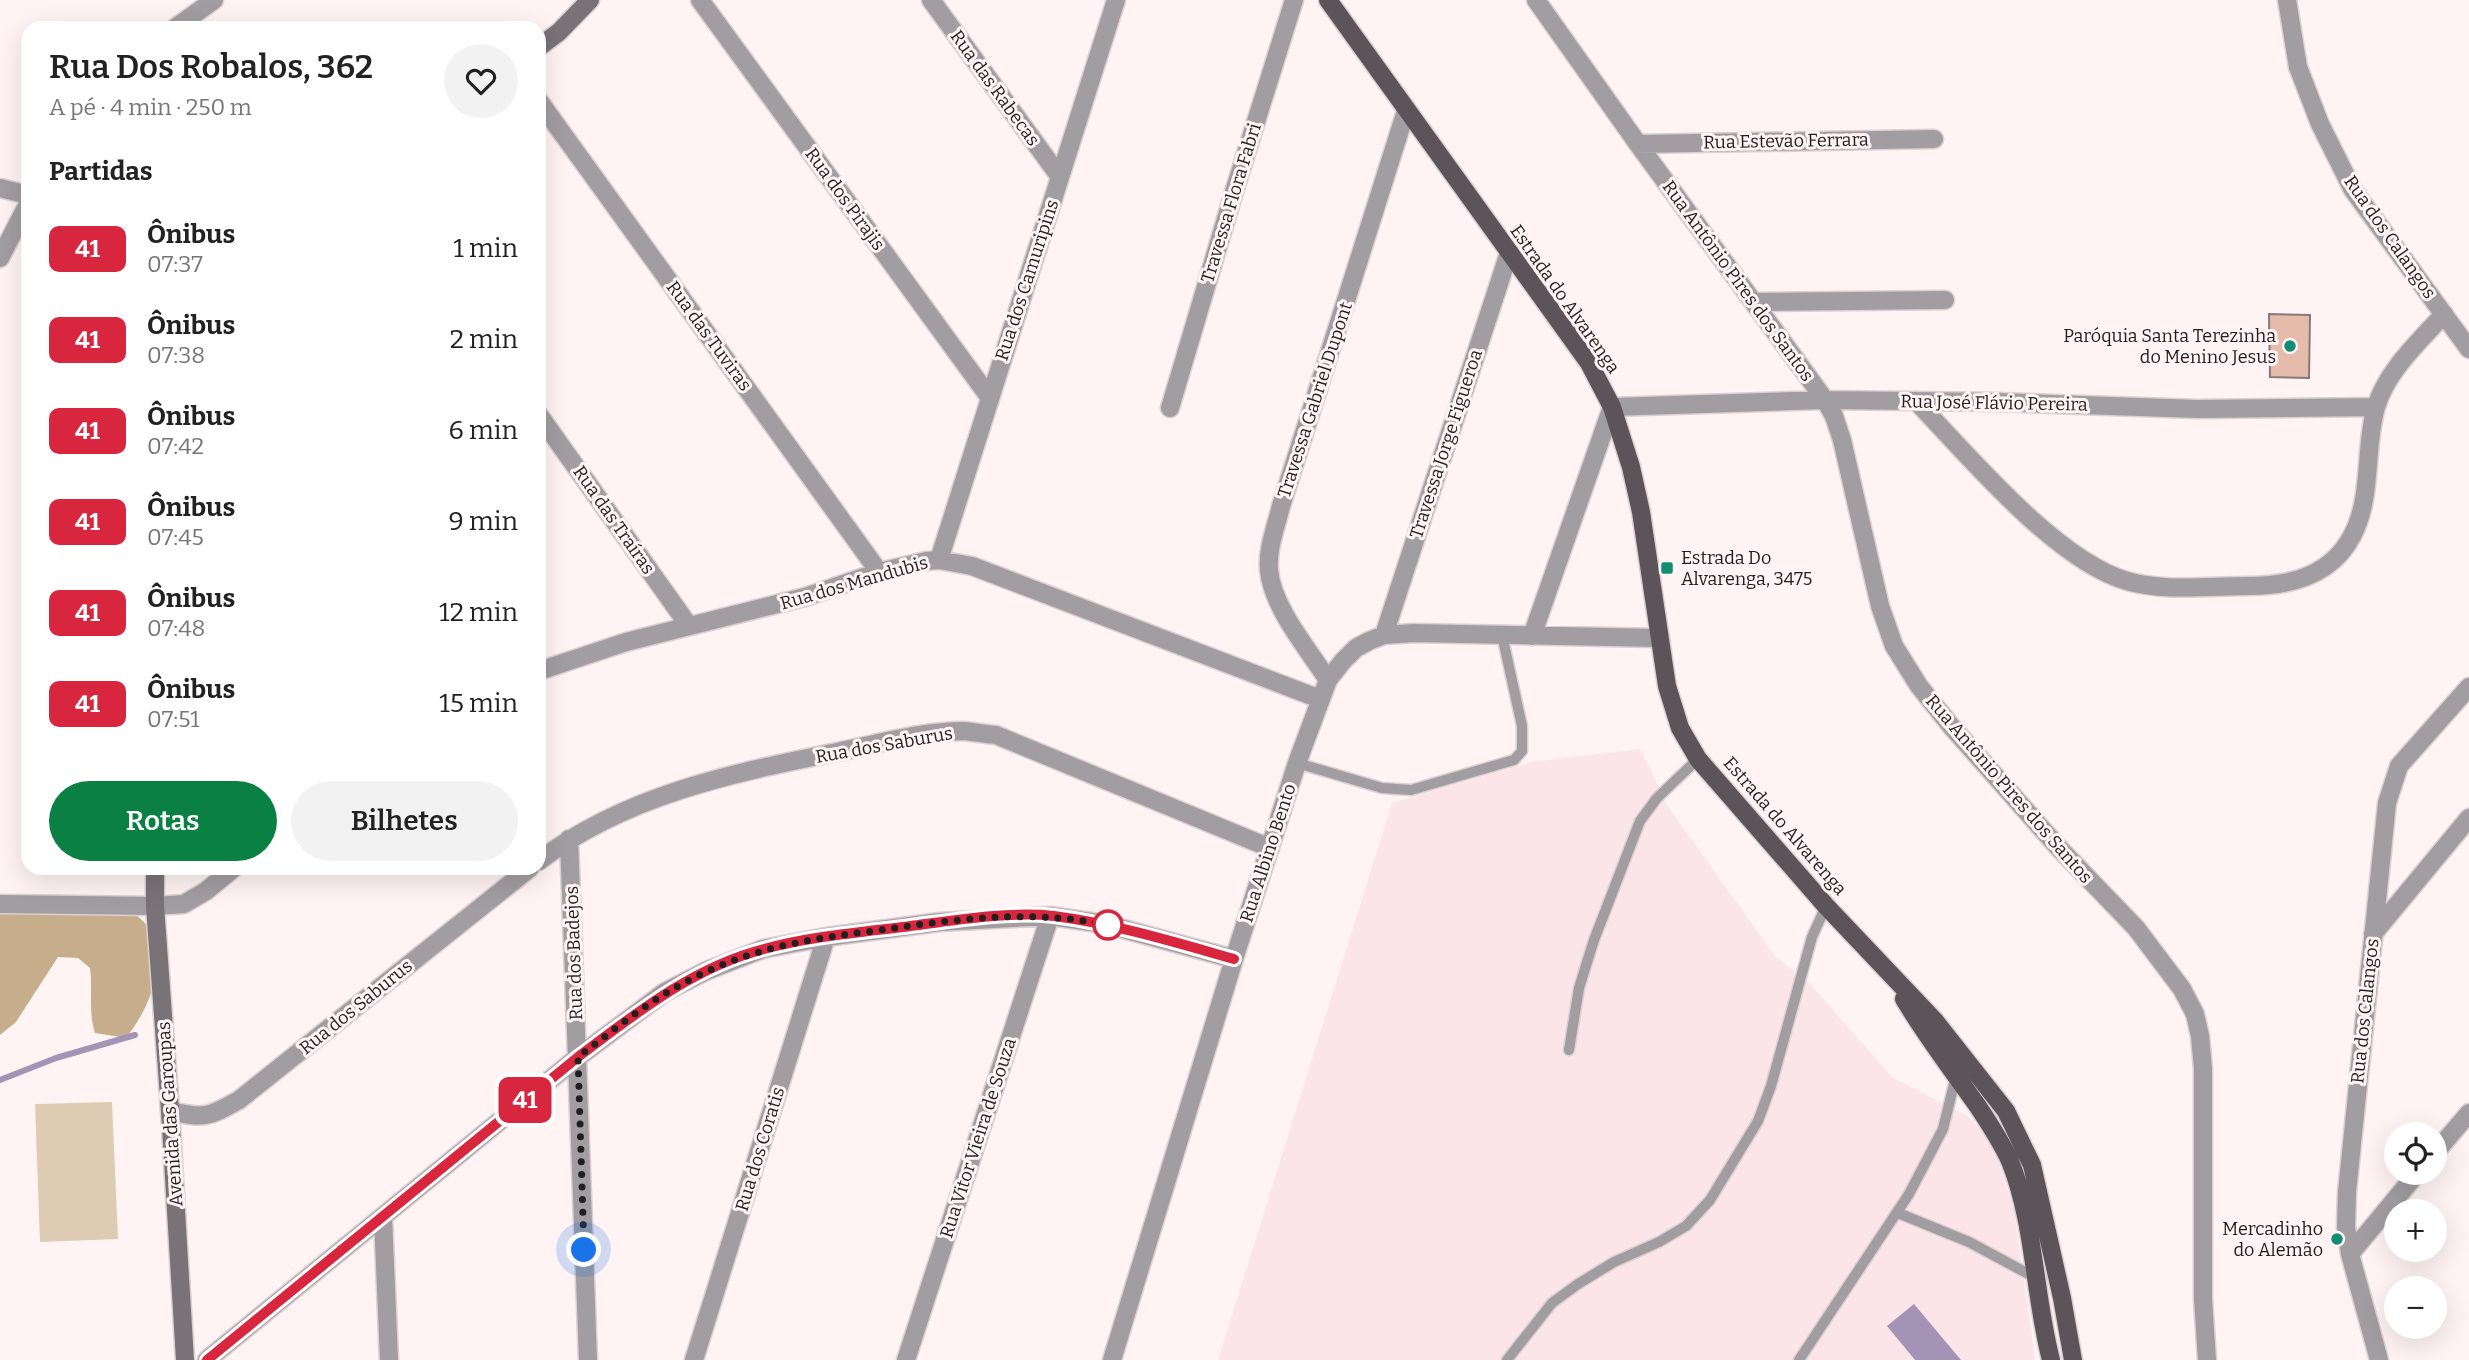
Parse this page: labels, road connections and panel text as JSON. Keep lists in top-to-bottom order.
{
  "streets": {
    "main road": ["Estrada do Alvarenga"],
    "street": [
      "Rua das Rabecas",
      "Rua Estevão Ferrara",
      "Rua dos Pirajis",
      "Travessa Flora Fabri",
      "Rua dos Calangos",
      "Rua dos Camuripins",
      "Rua Antônio Pires dos Santos",
      "Rua das Tuviras",
      "Travessa Gabriel Dupont",
      "Rua José Flávio Pereira",
      "Travessa Jorge Figueroa",
      "Rua das Traíras",
      "Rua dos Mandubis",
      "Rua dos Saburus",
      "Rua Albino Bento",
      "Rua dos Badejos",
      "Avenida das Garoupas",
      "Rua Vitor Vieira de Souza",
      "Rua dos Coratis"
    ]
  },
  "crossings": [
    ["Rua das Rabecas", "Rua dos Camuripins"],
    ["Rua Estevão Ferrara", "Rua Antônio Pires dos Santos"],
    ["Rua dos Pirajis", "Rua dos Camuripins"],
    ["Rua dos Camuripins", "Rua dos Mandubis"],
    ["Rua Antônio Pires dos Santos", "Rua José Flávio Pereira"],
    ["Estrada do Alvarenga", "Travessa Gabriel Dupont"],
    ["Estrada do Alvarenga", "Rua José Flávio Pereira"],
    ["Estrada do Alvarenga", "Travessa Jorge Figueroa"],
    ["Estrada do Alvarenga", "Rua Albino Bento"],
    ["Rua das Tuviras", "Rua dos Mandubis"],
    ["Travessa Gabriel Dupont", "Rua Albino Bento"],
    ["Travessa Jorge Figueroa", "Rua Albino Bento"],
    ["Rua das Traíras", "Rua dos Mandubis"],
    ["Rua dos Mandubis", "Rua Albino Bento"],
    ["Rua dos Saburus", "Rua Albino Bento"],
    ["Rua dos Saburus", "Rua dos Badejos"],
    ["Rua dos Saburus", "Avenida das Garoupas"]
  ],
  "places": {
    "other": ["Paróquia Santa Terezinha do Menino Jesus", "Mercadinho do Alemão"],
    "transit": ["Estrada Do Alvarenga, 3475"]
  },
  "lines": ["bus line 41"],
  "page": {
    "on_map": "41",
    "heading": [
      ["Rua Dos Robalos, 362", "A pé · 4 min · 250 m"],
      "Partidas"
    ],
    "list": [
      {
        "mark": "41",
        "name": "Ônibus",
        "note": "07:37",
        "value": "1 min"
      },
      {
        "mark": "41",
        "name": "Ônibus",
        "note": "07:38",
        "value": "2 min"
      },
      {
        "mark": "41",
        "name": "Ônibus",
        "note": "07:42",
        "value": "6 min"
      },
      {
        "mark": "41",
        "name": "Ônibus",
        "note": "07:45",
        "value": "9 min"
      },
      {
        "mark": "41",
        "name": "Ônibus",
        "note": "07:48",
        "value": "12 min"
      },
      {
        "mark": "41",
        "name": "Ônibus",
        "note": "07:51",
        "value": "15 min"
      }
    ],
    "buttons": ["Rotas", "Bilhetes"],
    "map_buttons": ["+", "−"]
  }
}
